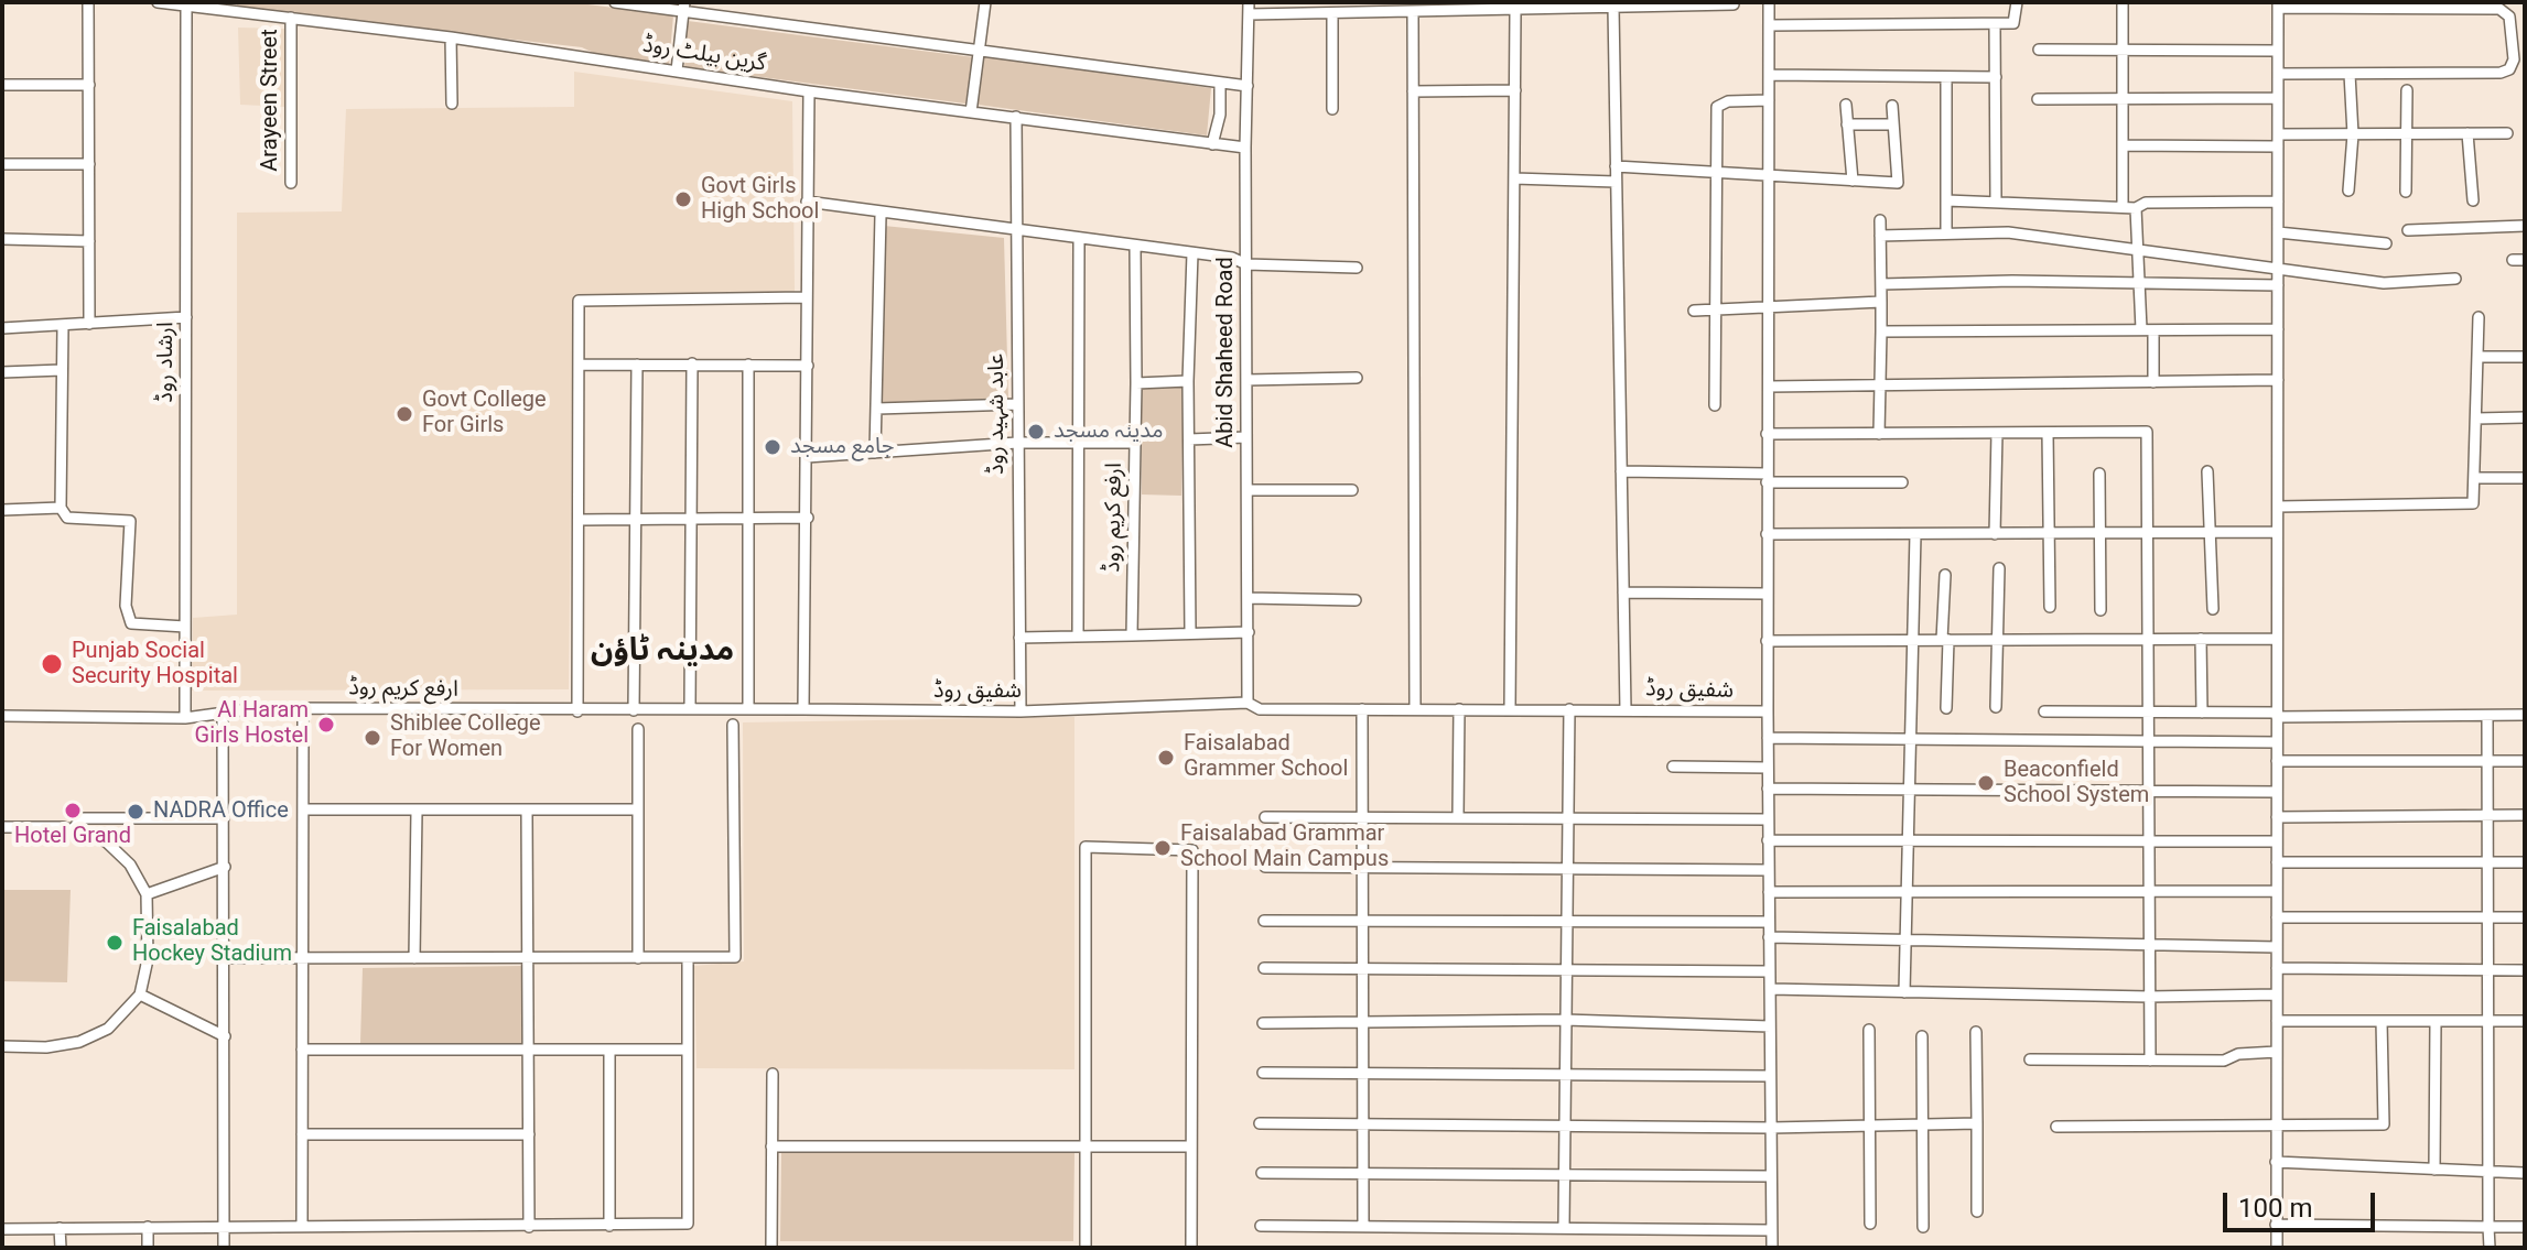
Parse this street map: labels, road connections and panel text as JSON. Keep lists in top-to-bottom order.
{
  "streets": {
    "street": [
      "گرین بیلٹ روڈ",
      "Arayeen Street",
      "Abid Shaheed Road",
      "ارشاد روڈ",
      "عابد شہید روڈ",
      "ارفع کریم روڈ",
      "شفیق روڈ"
    ]
  },
  "crossings": [
    ["گرین بیلٹ روڈ", "Arayeen Street"],
    ["گرین بیلٹ روڈ", "Abid Shaheed Road"],
    ["گرین بیلٹ روڈ", "ارشاد روڈ"],
    ["گرین بیلٹ روڈ", "عابد شہید روڈ"],
    ["Abid Shaheed Road", "شفیق روڈ"],
    ["ارشاد روڈ", "ارفع کریم روڈ"],
    ["عابد شہید روڈ", "ارفع کریم روڈ"],
    ["عابد شہید روڈ", "شفیق روڈ"],
    ["ارفع کریم روڈ", "شفیق روڈ"]
  ],
  "districts": ["مدینہ ٹاؤن"],
  "places": [
    "Govt Girls High School",
    "Govt College For Girls",
    "مدینہ مسجد",
    "جامع مسجد",
    "Punjab Social Security Hospital",
    "Al Haram Girls Hostel",
    "Shiblee College For Women",
    "Faisalabad Grammer School",
    "Beaconfield School System",
    "Hotel Grand",
    "NADRA Office",
    "Faisalabad Grammar School Main Campus",
    "Faisalabad Hockey Stadium"
  ],
  "scale_bar": "100 m"
}
